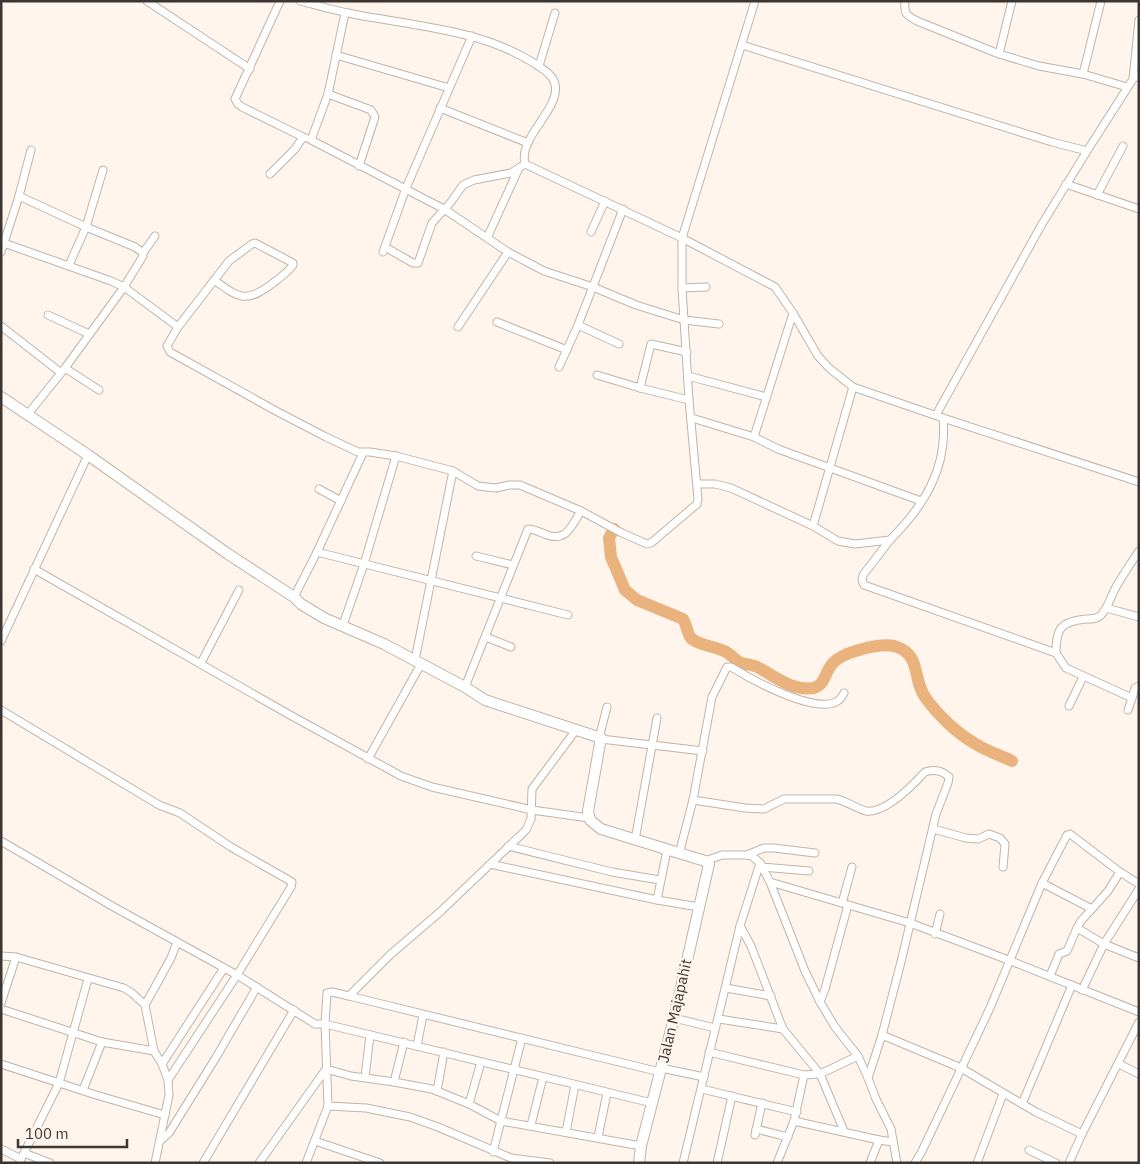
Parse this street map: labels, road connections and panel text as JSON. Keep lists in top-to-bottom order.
{
  "streets": {
    "street": ["Jalan Majapahit"]
  },
  "scale_bar": "100 m"
}
